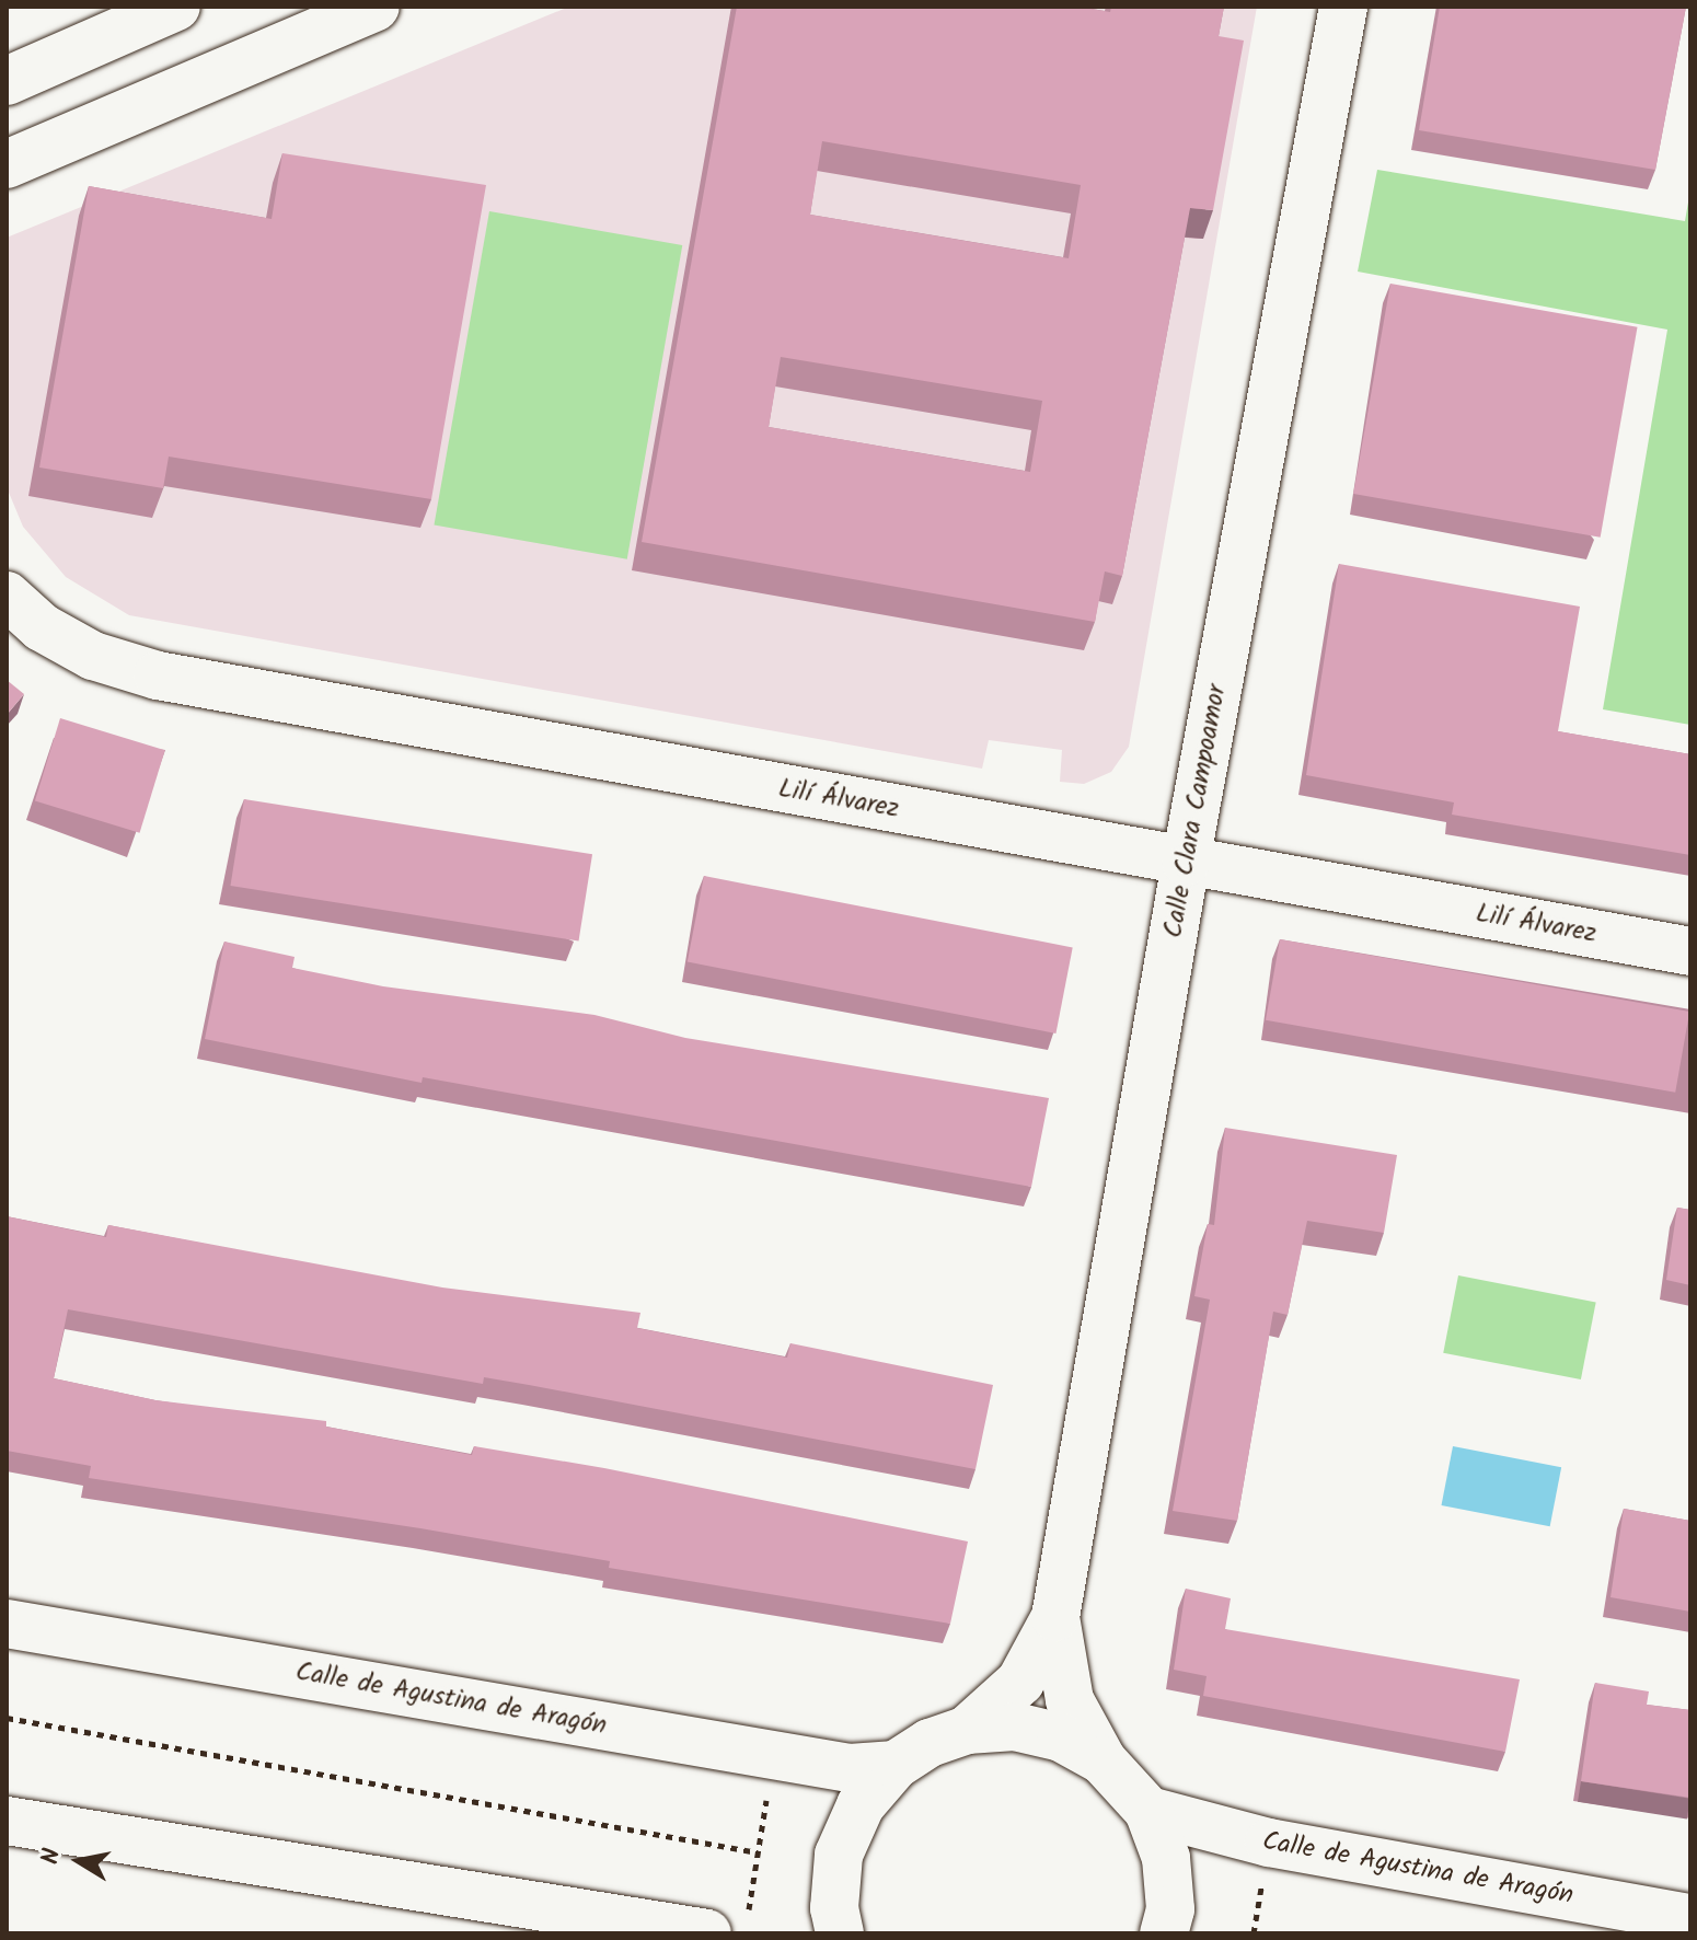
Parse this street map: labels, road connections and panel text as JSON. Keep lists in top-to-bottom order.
{
  "streets": {
    "street": ["Lilí Álvarez", "Calle Clara Campoamor", "Calle de Agustina de Aragón"]
  },
  "crossings": [
    ["Lilí Álvarez", "Calle Clara Campoamor"]
  ],
  "north": "left"
}
